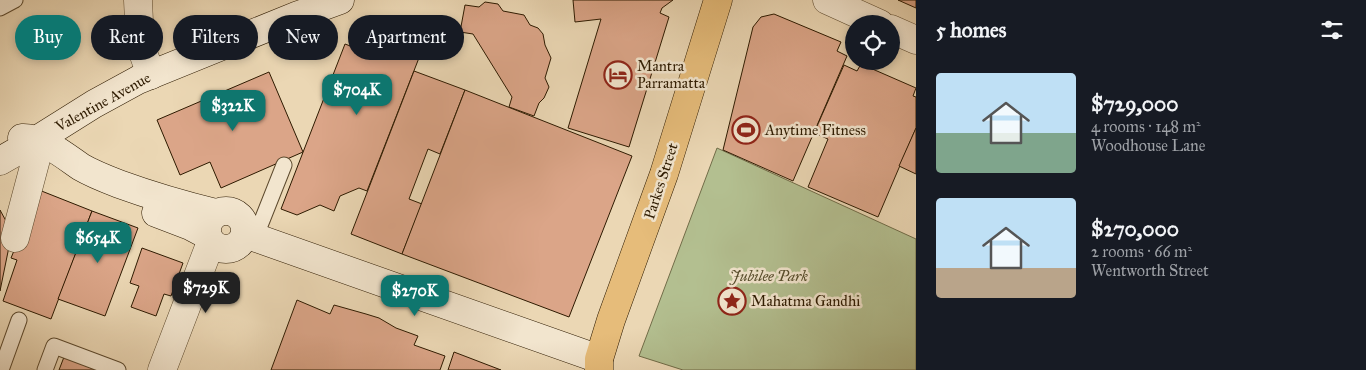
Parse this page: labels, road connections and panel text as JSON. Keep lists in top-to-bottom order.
{
  "streets": {
    "main road": ["Parkes Street"],
    "street": ["Valentine Avenue"]
  },
  "parks": ["Jubilee Park"],
  "places": {
    "hotel": ["Mantra Parramatta"],
    "sports": ["Anytime Fitness"],
    "place": ["Mahatma Gandhi"]
  },
  "page": {
    "heading": "5 homes",
    "chip": [
      "Buy",
      "Rent",
      "Filters",
      "New",
      "Apartment"
    ],
    "list": [
      {
        "name": "$729,000",
        "note": "4 rooms · 148 m² · Woodhouse Lane"
      },
      {
        "name": "$270,000",
        "note": "2 rooms · 66 m² · Wentworth Street"
      }
    ],
    "price": [
      "$704K",
      "$322K",
      "$654K",
      "$729K",
      "$270K"
    ]
  }
}
